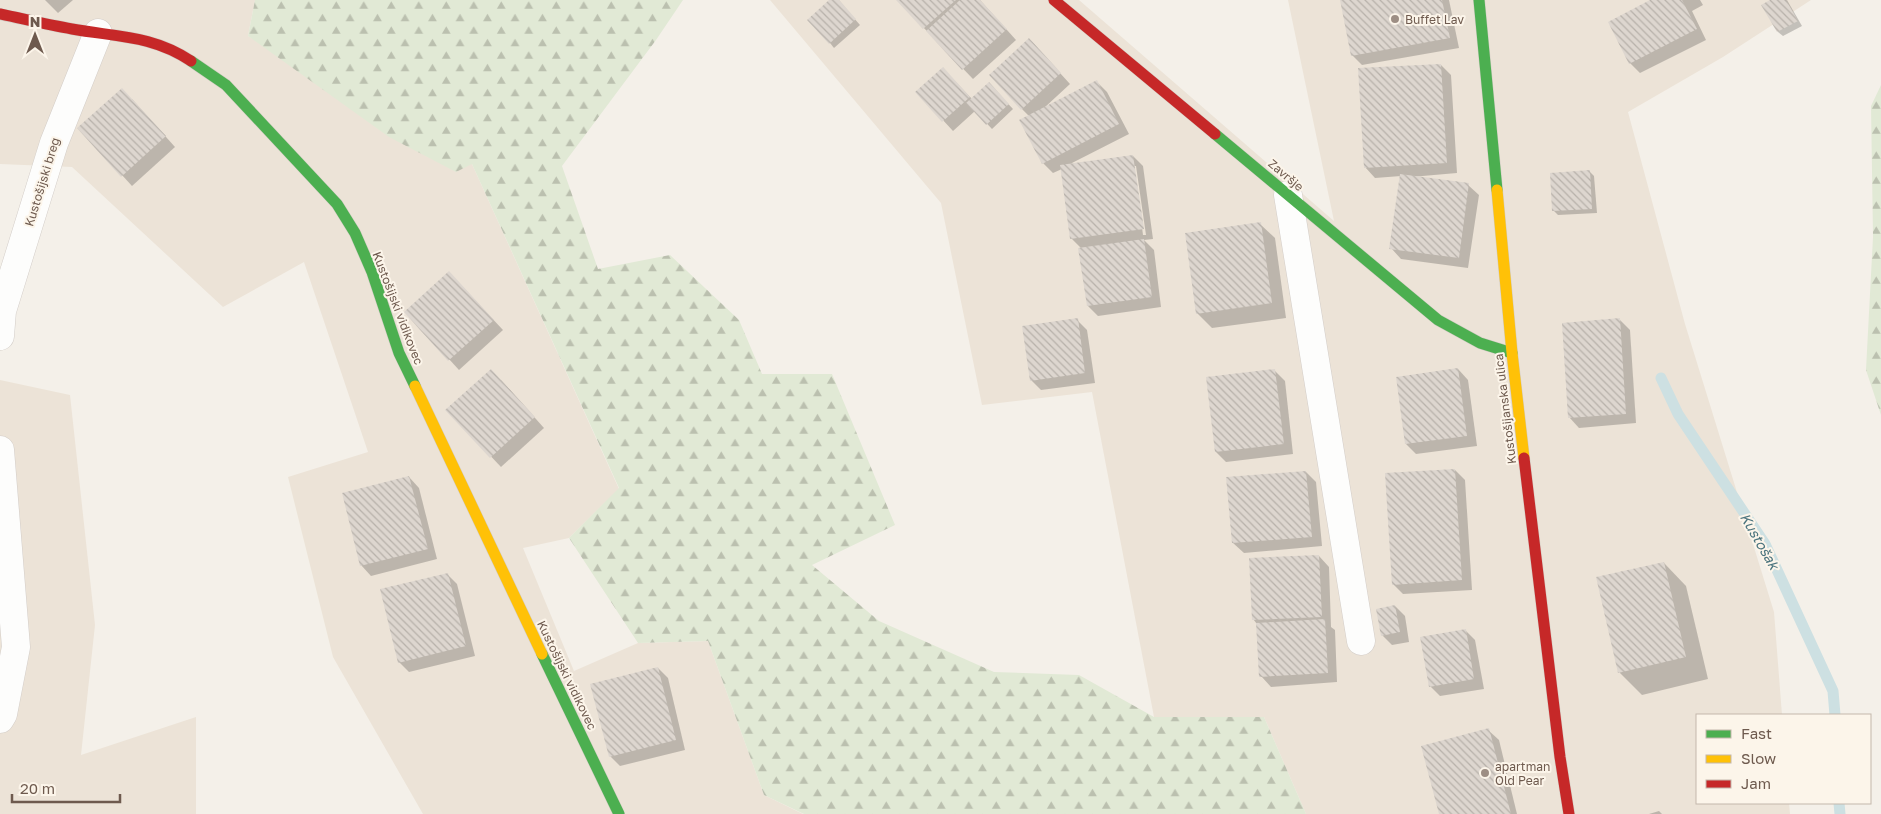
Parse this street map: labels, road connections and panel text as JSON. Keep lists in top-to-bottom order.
{
  "streets": {
    "street": [
      "Završje",
      "Kustošijski breg",
      "Kustošijski vidikovec",
      "Kustošijanska ulica"
    ]
  },
  "crossings": [
    ["Završje", "Kustošijanska ulica"],
    ["Kustošijski breg", "Kustošijski vidikovec"]
  ],
  "water": ["Kustošak"],
  "places": ["Buffet Lav", "apartman Old Pear"],
  "legend": ["Fast", "Slow", "Jam"],
  "scale_bar": "20 m",
  "north": "top"
}
